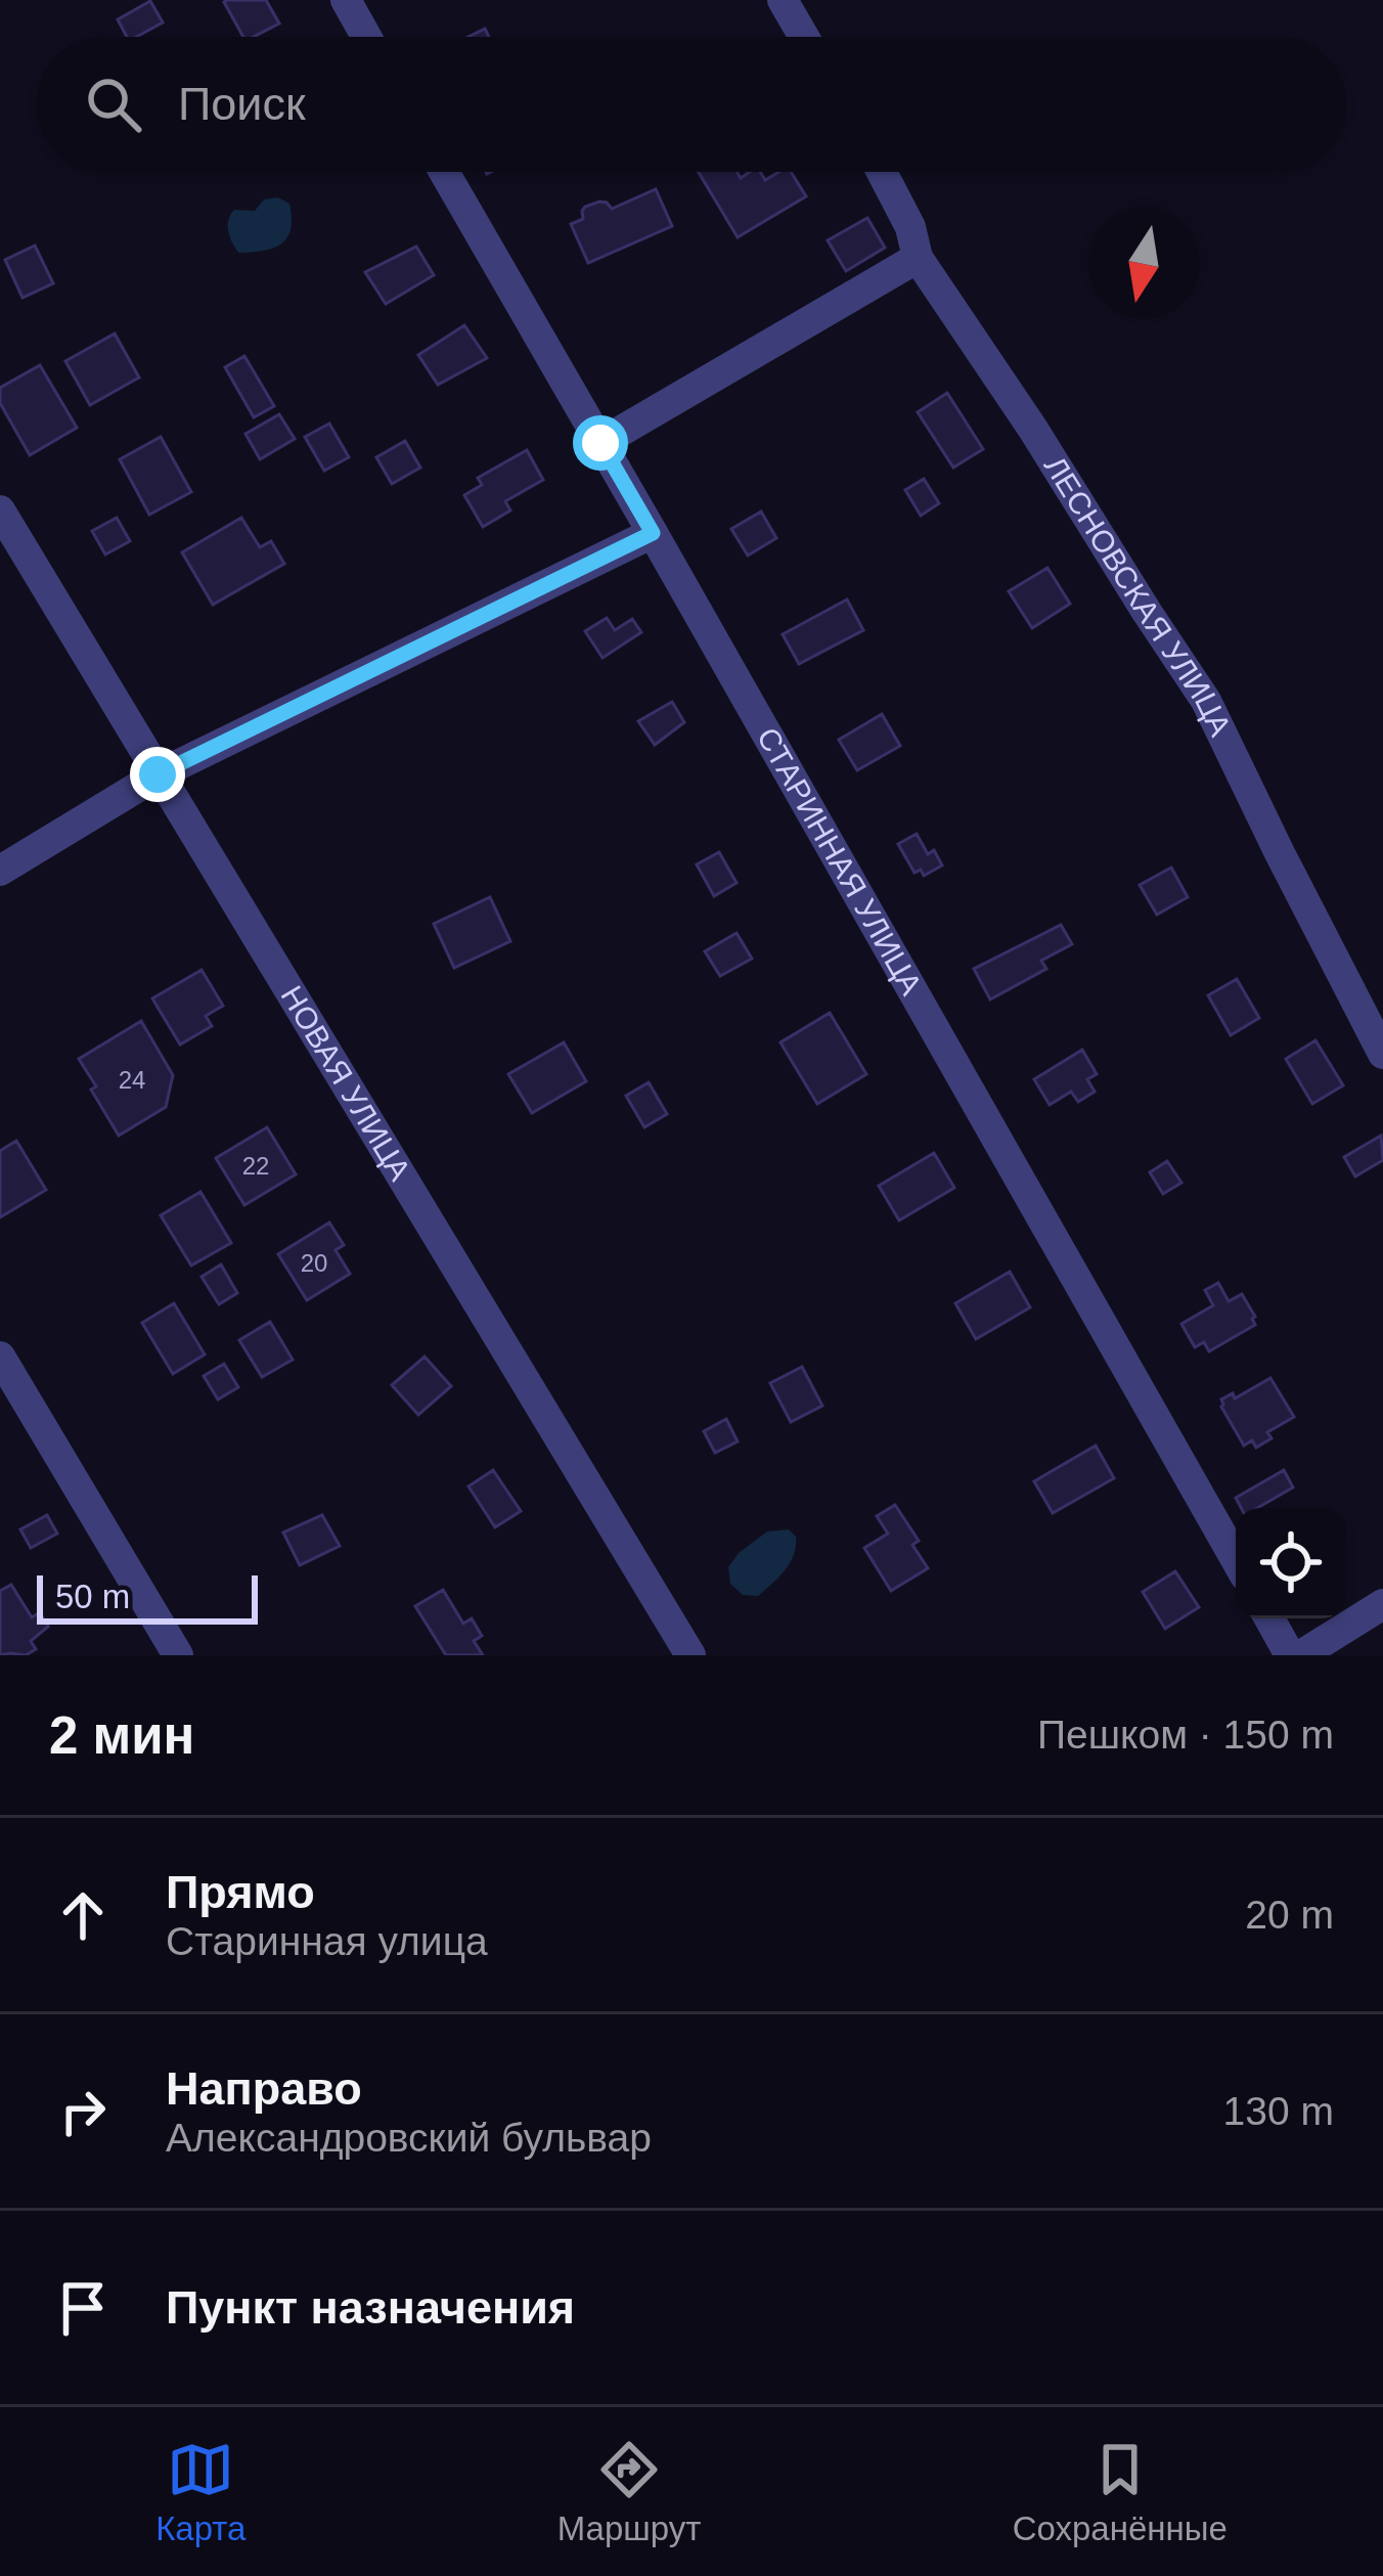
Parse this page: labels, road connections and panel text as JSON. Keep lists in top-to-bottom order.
{
  "streets": {
    "street": ["ЛЕСНОВСКАЯ УЛИЦА", "СТАРИННАЯ УЛИЦА", "НОВАЯ УЛИЦА"]
  },
  "house_numbers": ["24", "22", "20"],
  "scale_bar": "50 m",
  "north": "bottom",
  "page": {
    "search": "Поиск",
    "scale": "50 m",
    "heading": ["2 мин", "Пешком · 150 m"],
    "list": [
      ["Прямо", "Старинная улица", "20 m"],
      ["Направо", "Александровский бульвар", "130 m"],
      "Пункт назначения"
    ],
    "nav": ["Карта", "Маршрут", "Сохранённые"]
  }
}
